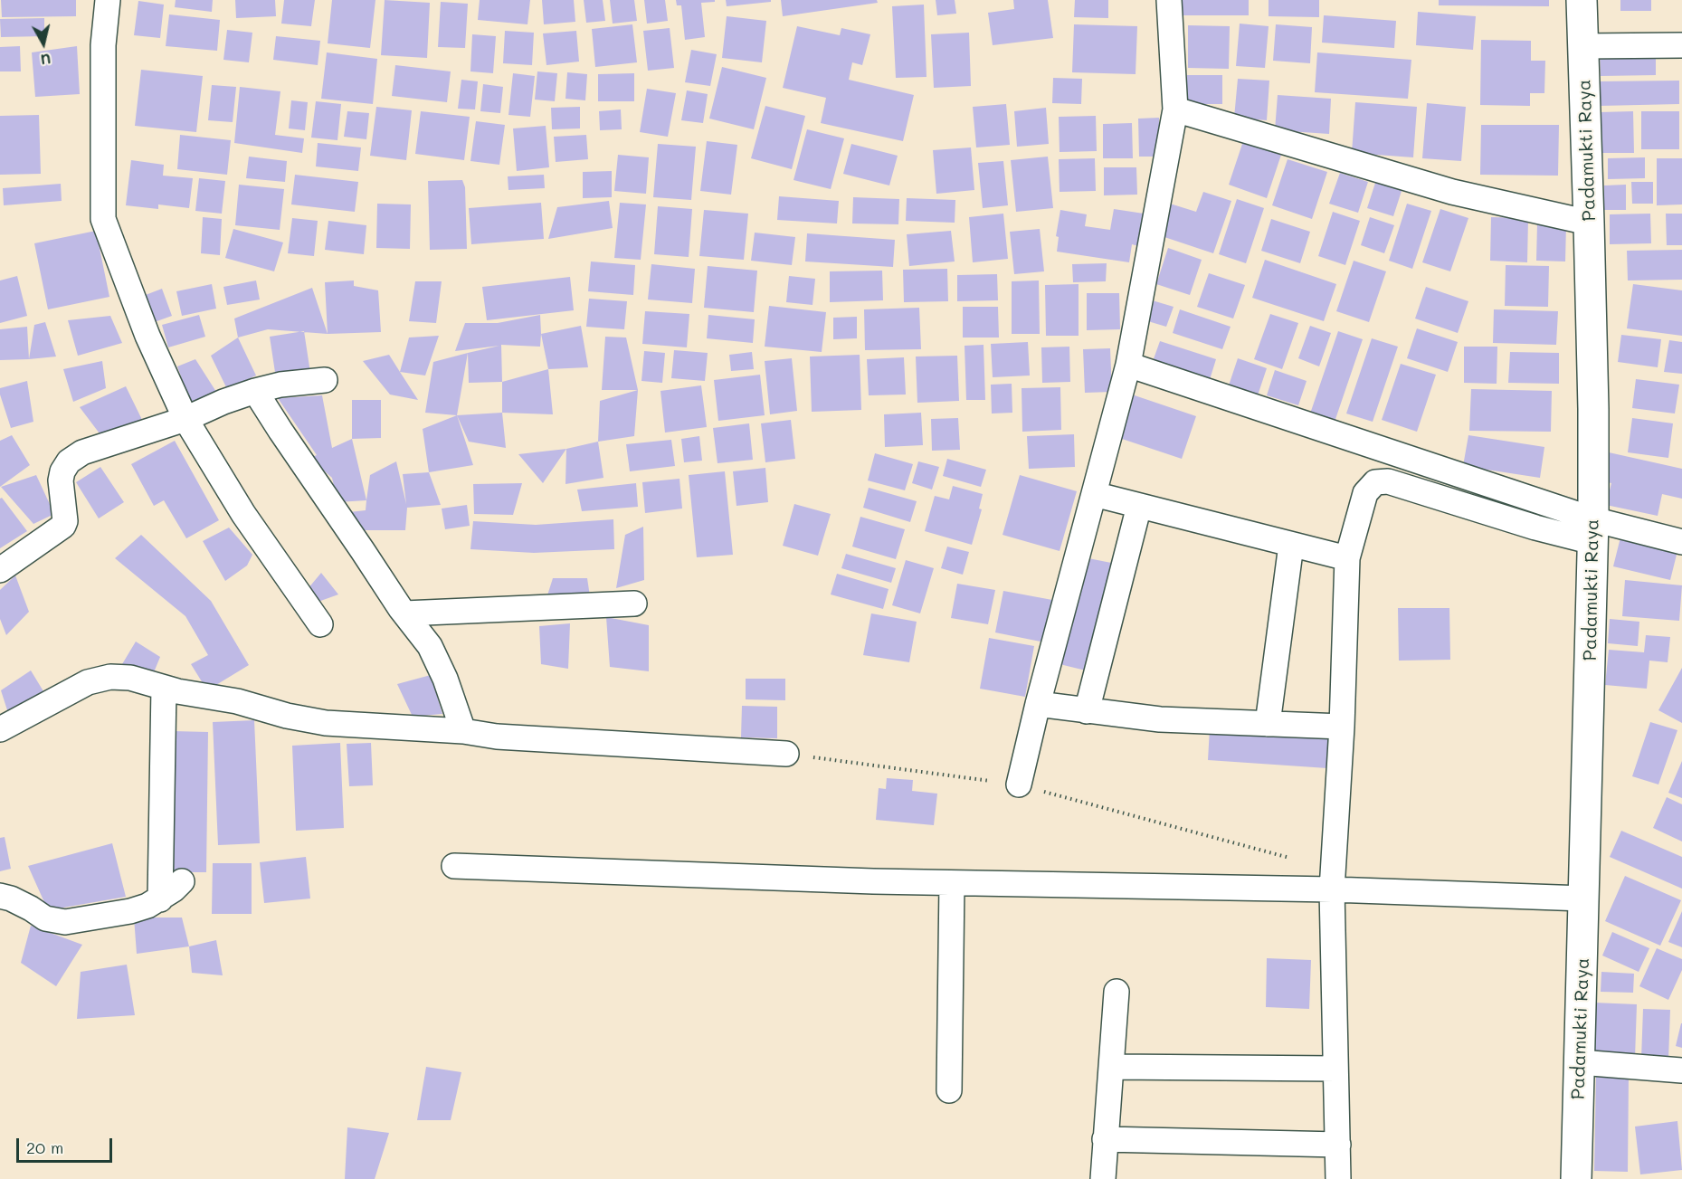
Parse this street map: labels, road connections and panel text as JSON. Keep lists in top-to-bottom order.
{
  "streets": {
    "street": ["Padamukti Raya"]
  },
  "scale_bar": "20 m",
  "north": "bottom"
}
